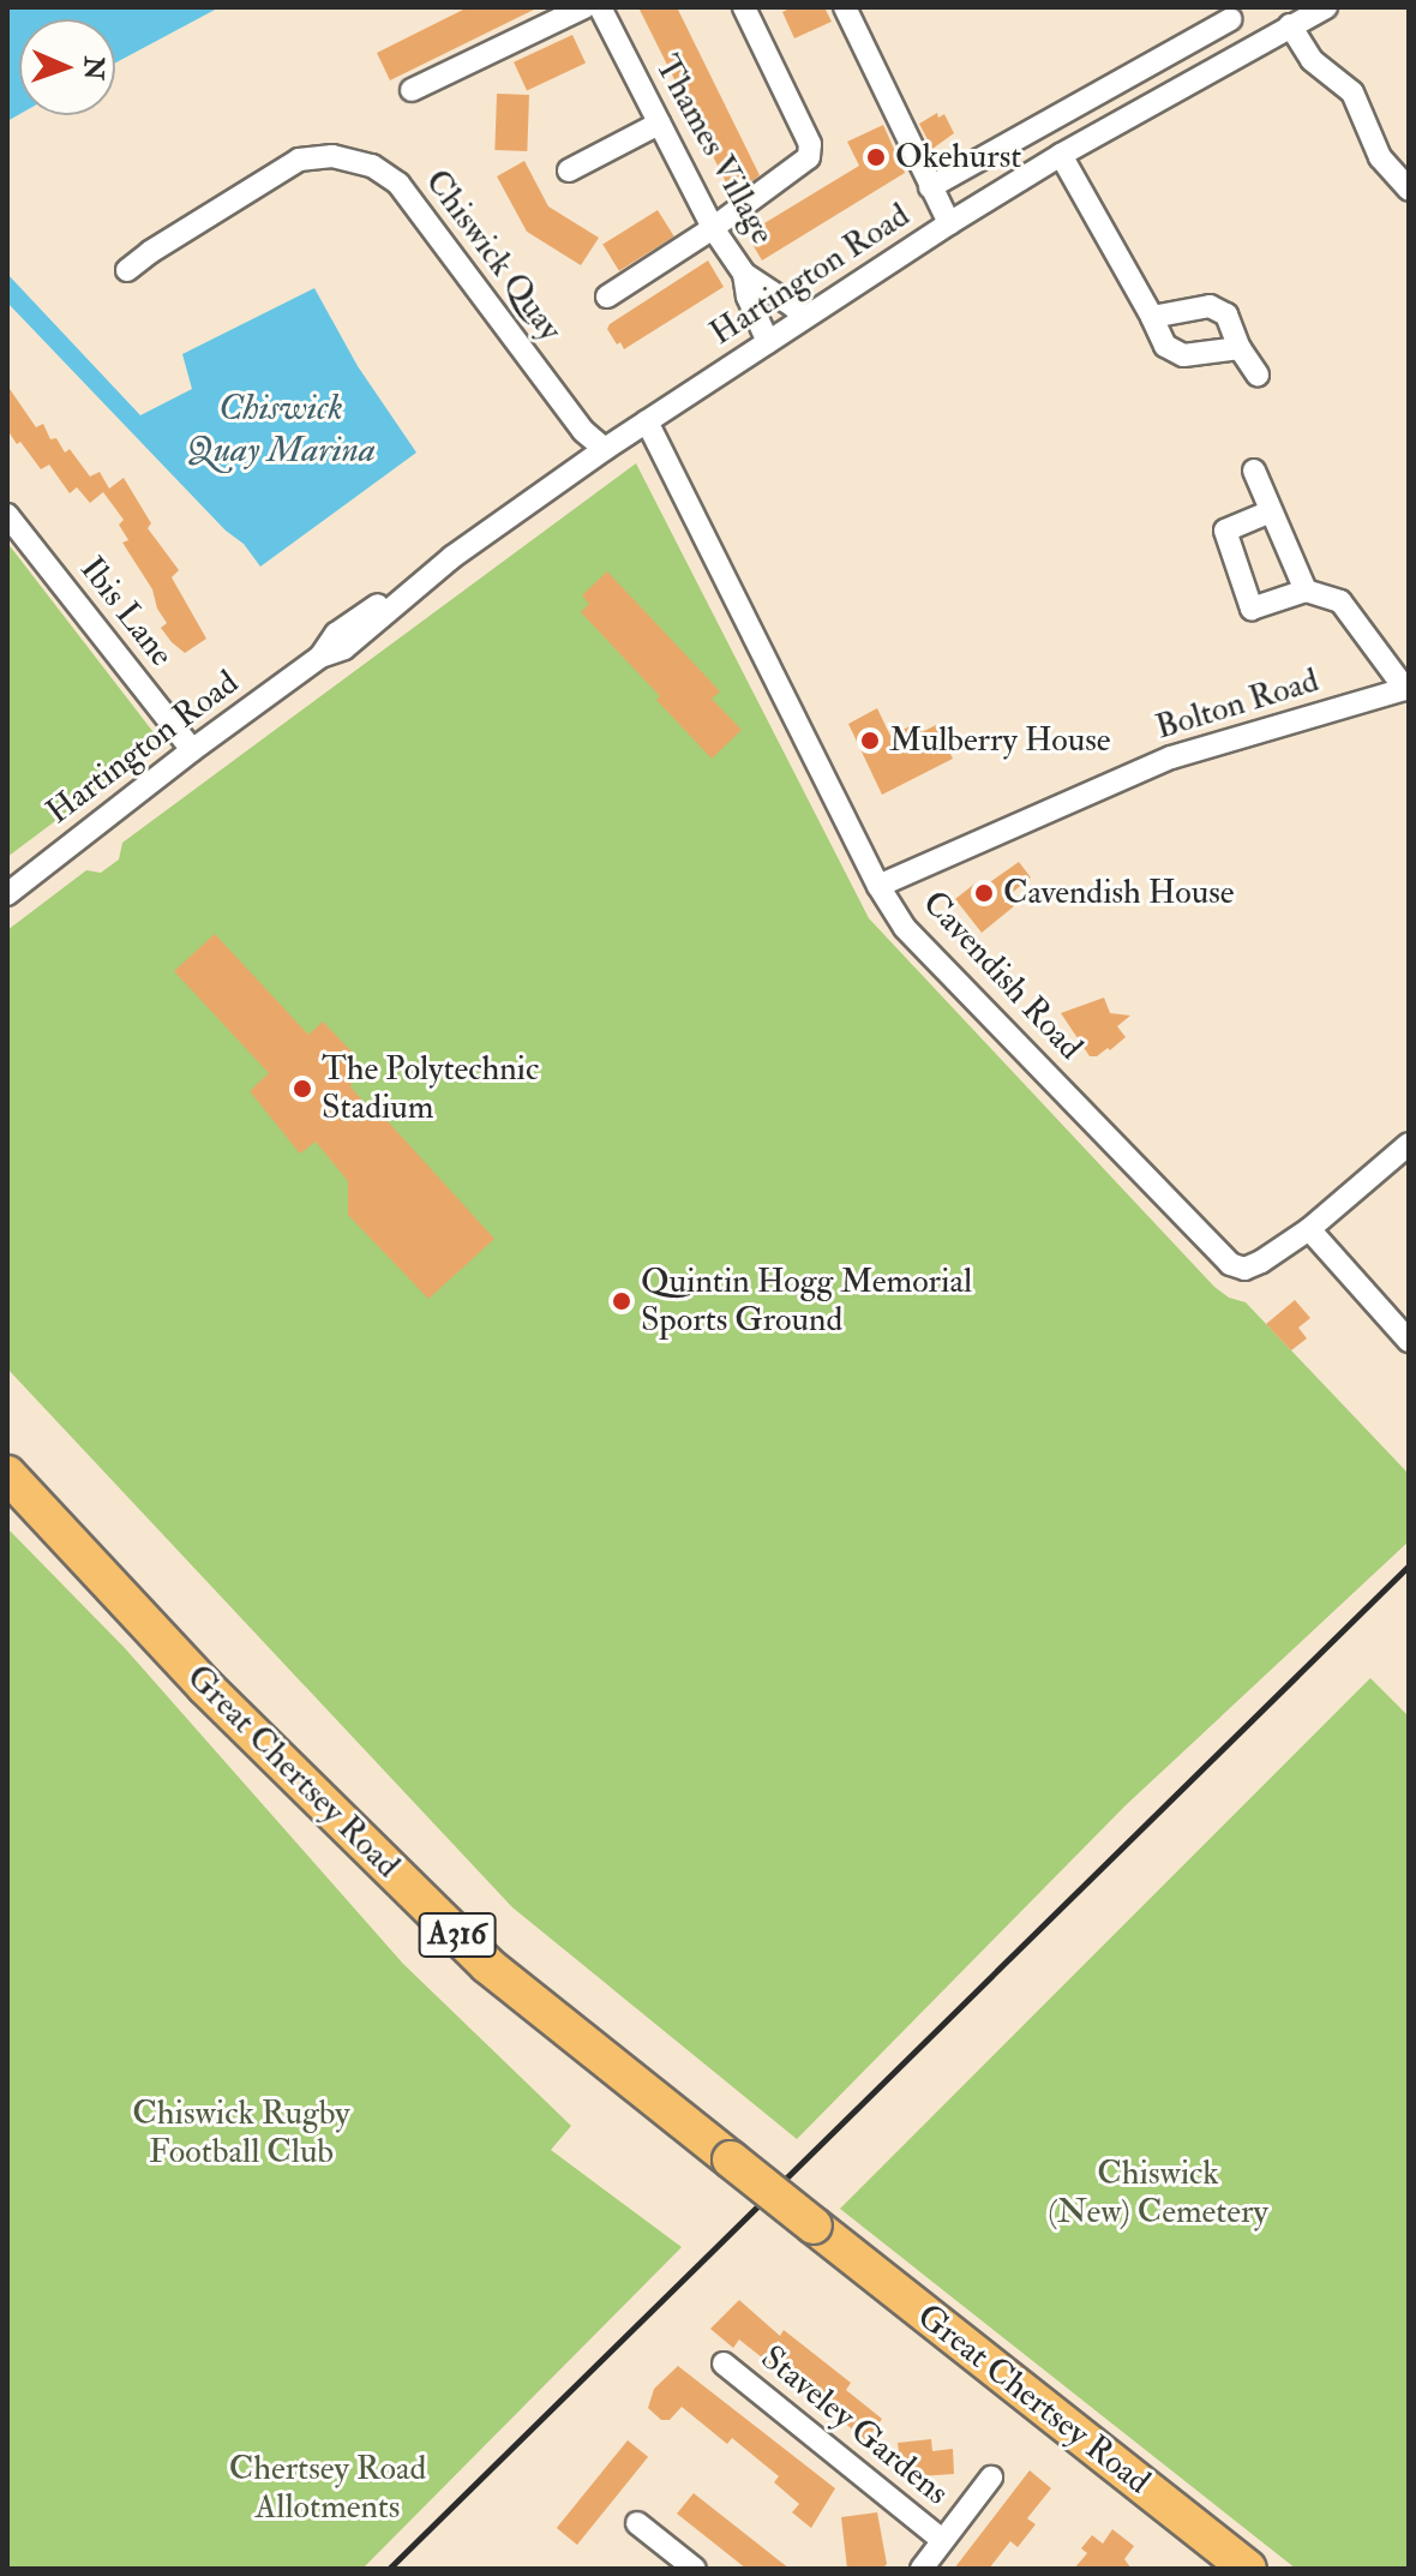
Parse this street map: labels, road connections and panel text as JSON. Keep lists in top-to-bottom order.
{
  "streets": {
    "highway": ["Great Chertsey Road", "A316"],
    "street": [
      "Thames Village",
      "Chiswick Quay",
      "Hartington Road",
      "Ibis Lane",
      "Bolton Road",
      "Cavendish Road",
      "Staveley Gardens"
    ]
  },
  "crossings": [
    ["Thames Village", "Hartington Road"],
    ["Chiswick Quay", "Hartington Road"],
    ["Hartington Road", "Ibis Lane"],
    ["Hartington Road", "Cavendish Road"],
    ["Bolton Road", "Cavendish Road"]
  ],
  "water": ["Chiswick Quay Marina"],
  "parks": ["Chiswick Rugby Football Club", "Chiswick (New) Cemetery", "Chertsey Road Allotments"],
  "places": [
    "Okehurst",
    "Mulberry House",
    "Cavendish House",
    "The Polytechnic Stadium",
    "Quintin Hogg Memorial Sports Ground"
  ],
  "north": "right"
}
